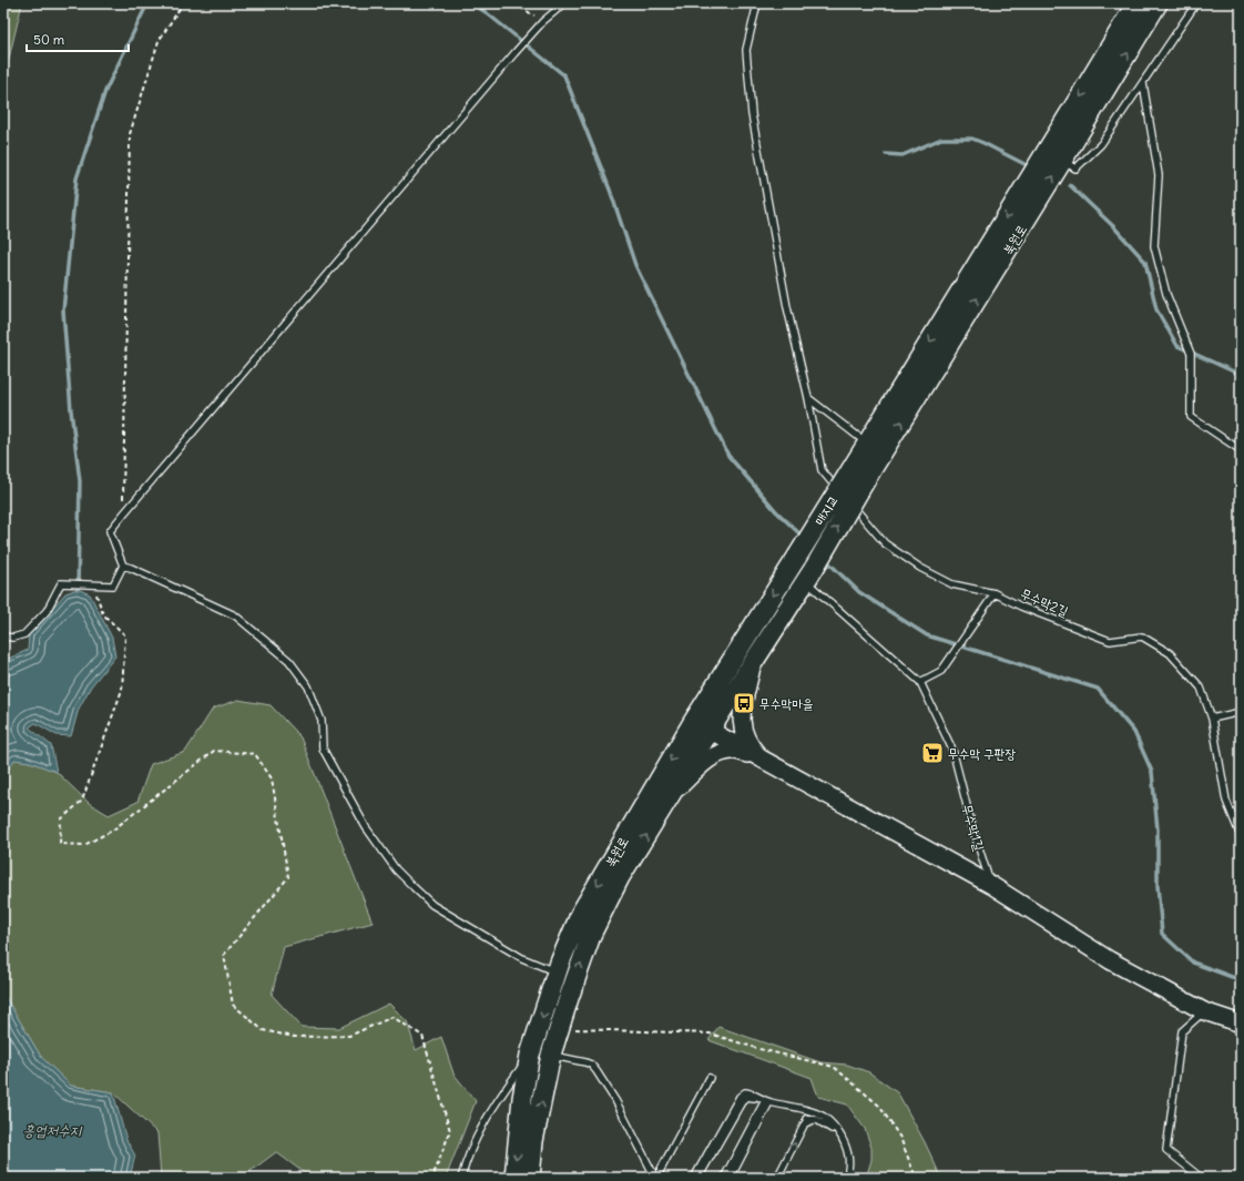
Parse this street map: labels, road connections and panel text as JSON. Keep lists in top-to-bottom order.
{
  "streets": {
    "main road": ["북원로", "매지교"],
    "lane": ["무수막2길", "무수막1길"]
  },
  "crossings": [
    ["북원로", "매지교"],
    ["북원로", "무수막1길"],
    ["매지교", "무수막1길"]
  ],
  "water": ["흥업저수지"],
  "places": {
    "bus stop": ["무수막마을"],
    "supermarket": ["무수막 구판장"]
  },
  "scale_bar": "50 m"
}
